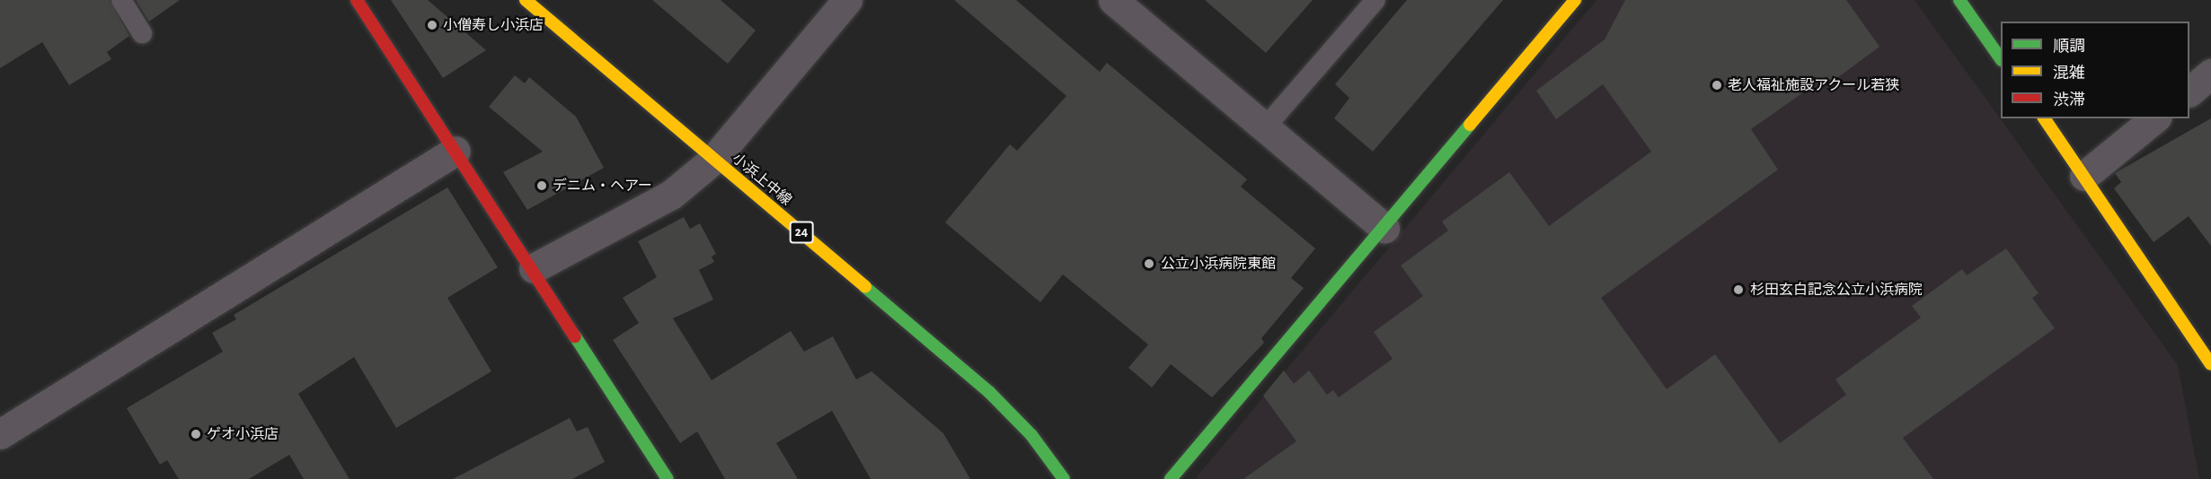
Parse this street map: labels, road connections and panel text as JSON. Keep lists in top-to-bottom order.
{
  "streets": {
    "street": ["小浜上中線", "24"]
  },
  "places": [
    "小僧寿し小浜店",
    "老人福祉施設アクール若狭",
    "デニム・ヘアー",
    "公立小浜病院東館",
    "杉田玄白記念公立小浜病院",
    "ゲオ小浜店"
  ],
  "legend": ["順調", "混雑", "渋滞"]
}
